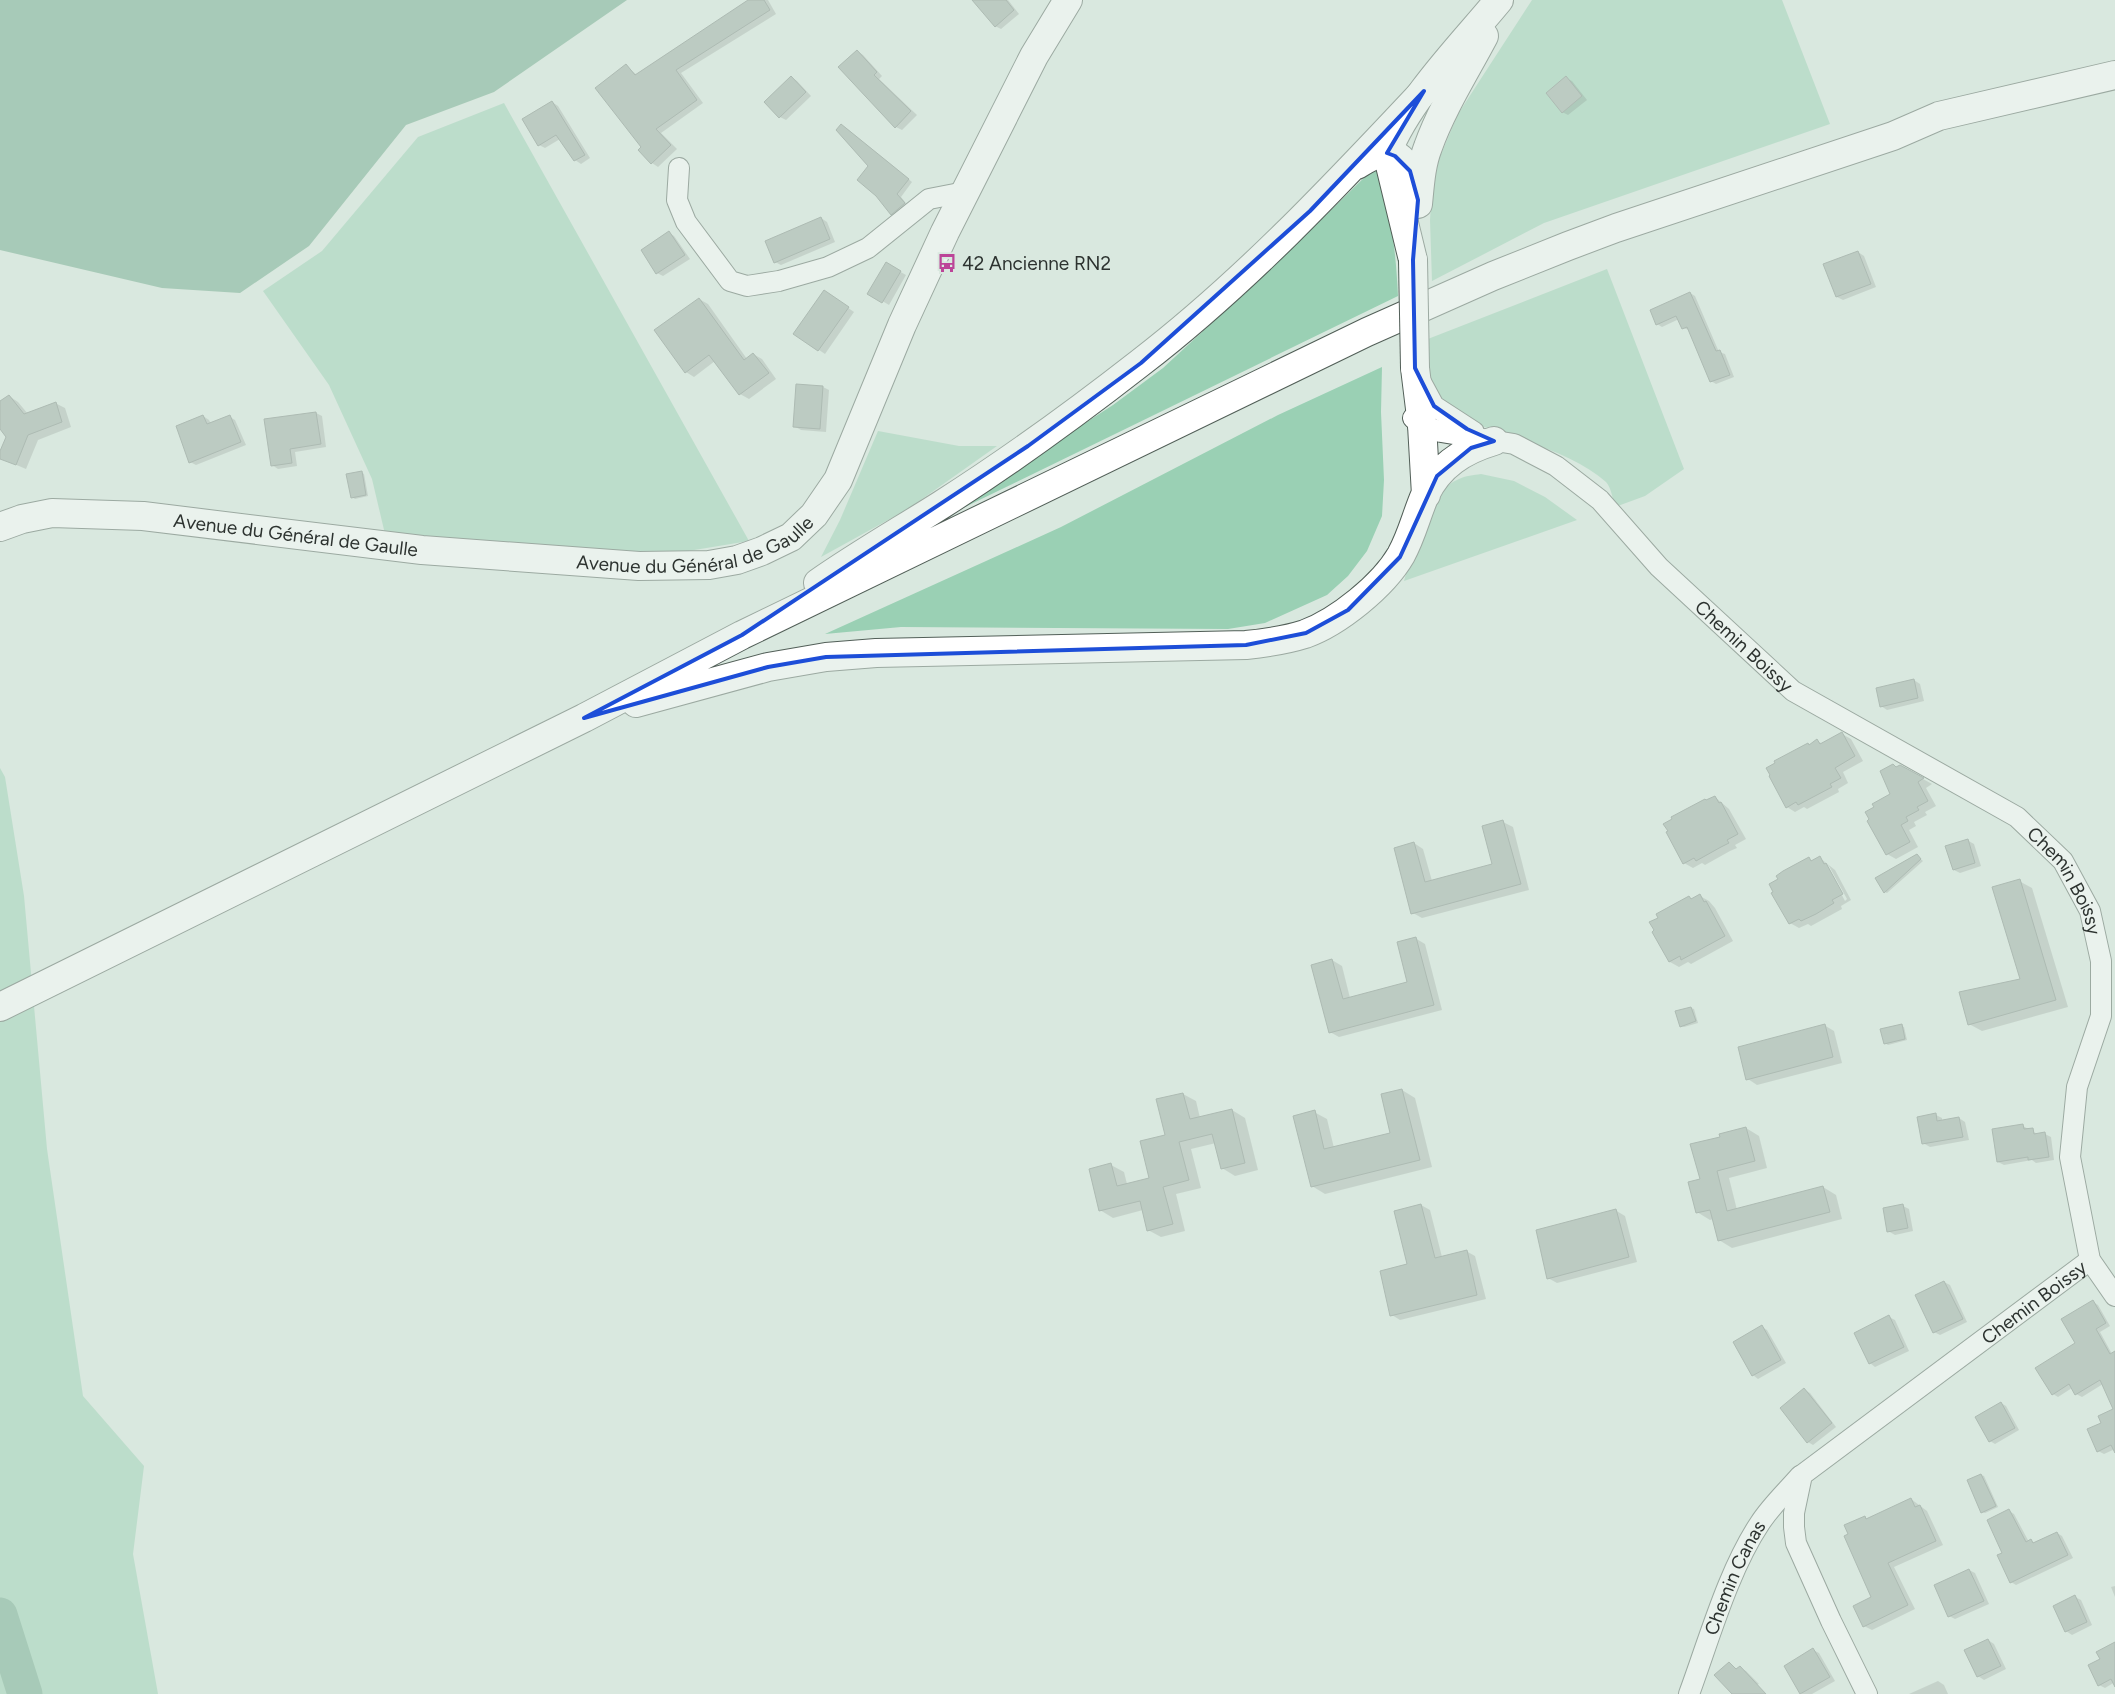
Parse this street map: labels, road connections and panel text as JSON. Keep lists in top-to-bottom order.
{
  "streets": {
    "main road": ["Avenue du Général de Gaulle"],
    "street": ["Chemin Boissy", "Chemin Canas"]
  },
  "crossings": [
    ["Chemin Boissy", "Chemin Canas"]
  ],
  "places": {
    "bus stop": ["42 Ancienne RN2"]
  }
}
